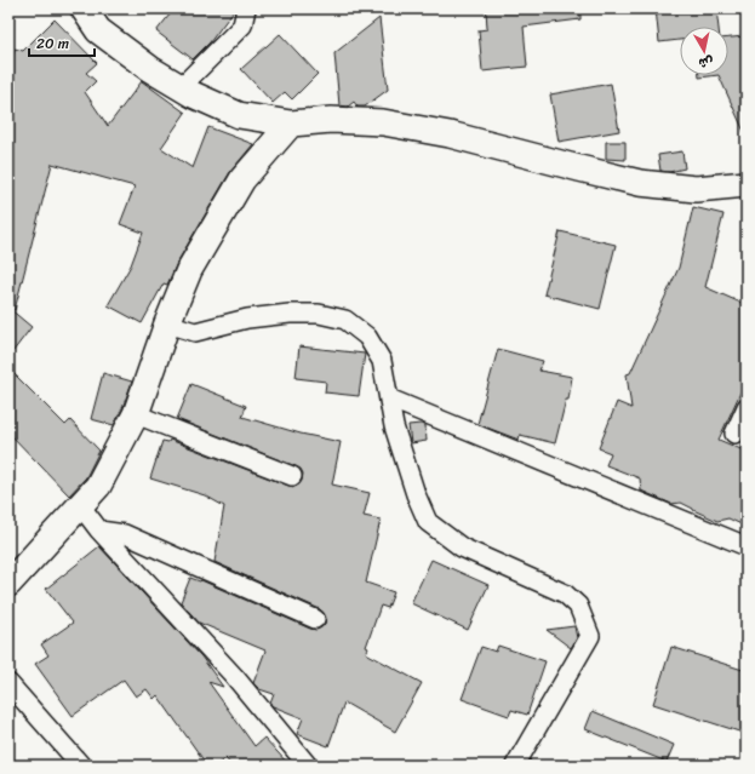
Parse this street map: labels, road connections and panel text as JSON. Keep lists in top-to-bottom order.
{
  "scale_bar": "20 m",
  "north": "bottom"
}
